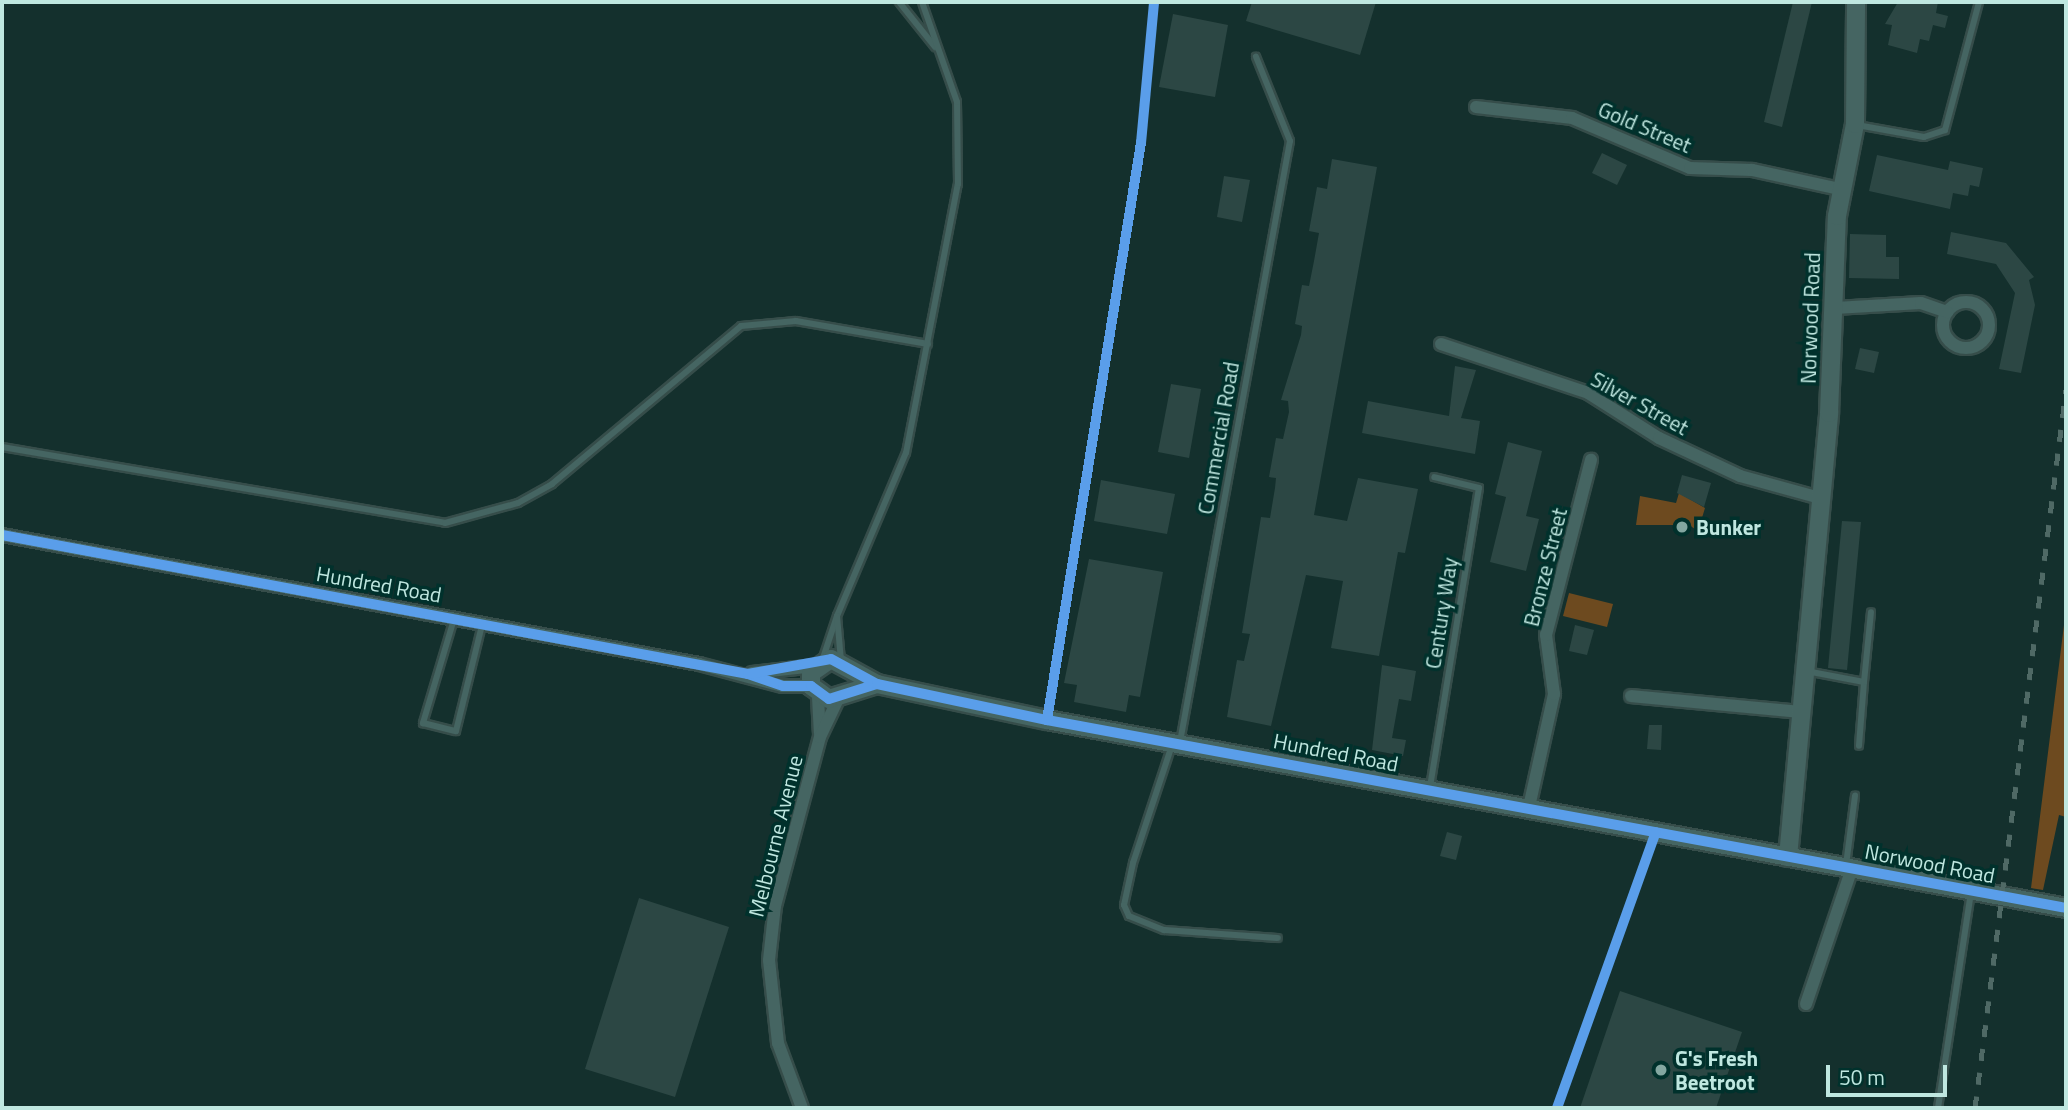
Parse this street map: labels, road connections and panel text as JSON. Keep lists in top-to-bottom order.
{
  "streets": {
    "street": [
      "Gold Street",
      "Norwood Road",
      "Silver Street",
      "Bronze Street",
      "Hundred Road",
      "Melbourne Avenue"
    ],
    "lane": ["Commercial Road", "Century Way"]
  },
  "crossings": [
    ["Gold Street", "Norwood Road"],
    ["Norwood Road", "Silver Street"],
    ["Norwood Road", "Hundred Road"],
    ["Commercial Road", "Hundred Road"],
    ["Bronze Street", "Hundred Road"],
    ["Hundred Road", "Century Way"],
    ["Hundred Road", "Melbourne Avenue"]
  ],
  "places": ["Bunker", "G's Fresh Beetroot"],
  "scale_bar": "50 m"
}
